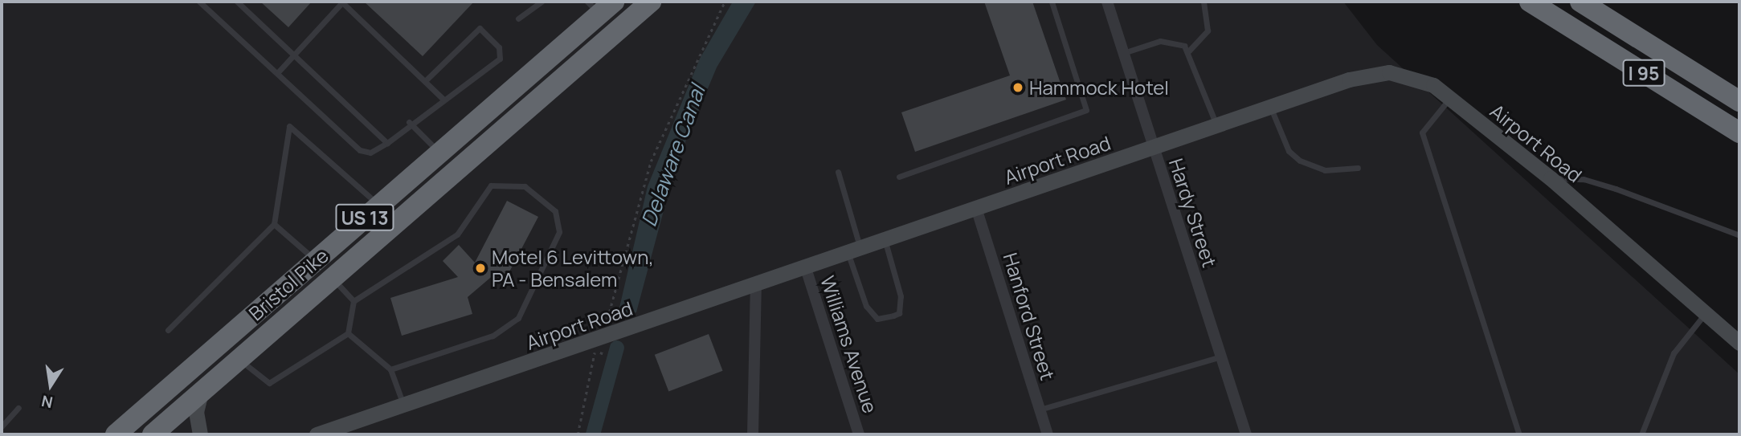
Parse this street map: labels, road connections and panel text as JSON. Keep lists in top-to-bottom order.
{
  "streets": {
    "highway": ["I 95", "US 13", "Bristol Pike"],
    "street": [
      "Airport Road",
      "Hardy Street",
      "Hanford Street",
      "Williams Avenue"
    ]
  },
  "crossings": [
    ["Airport Road", "Hardy Street"],
    ["Airport Road", "Hanford Street"],
    ["Airport Road", "Williams Avenue"]
  ],
  "water": ["Delaware Canal"],
  "places": ["Hammock Hotel", "Motel 6 Levittown, PA - Bensalem"],
  "north": "bottom"
}
